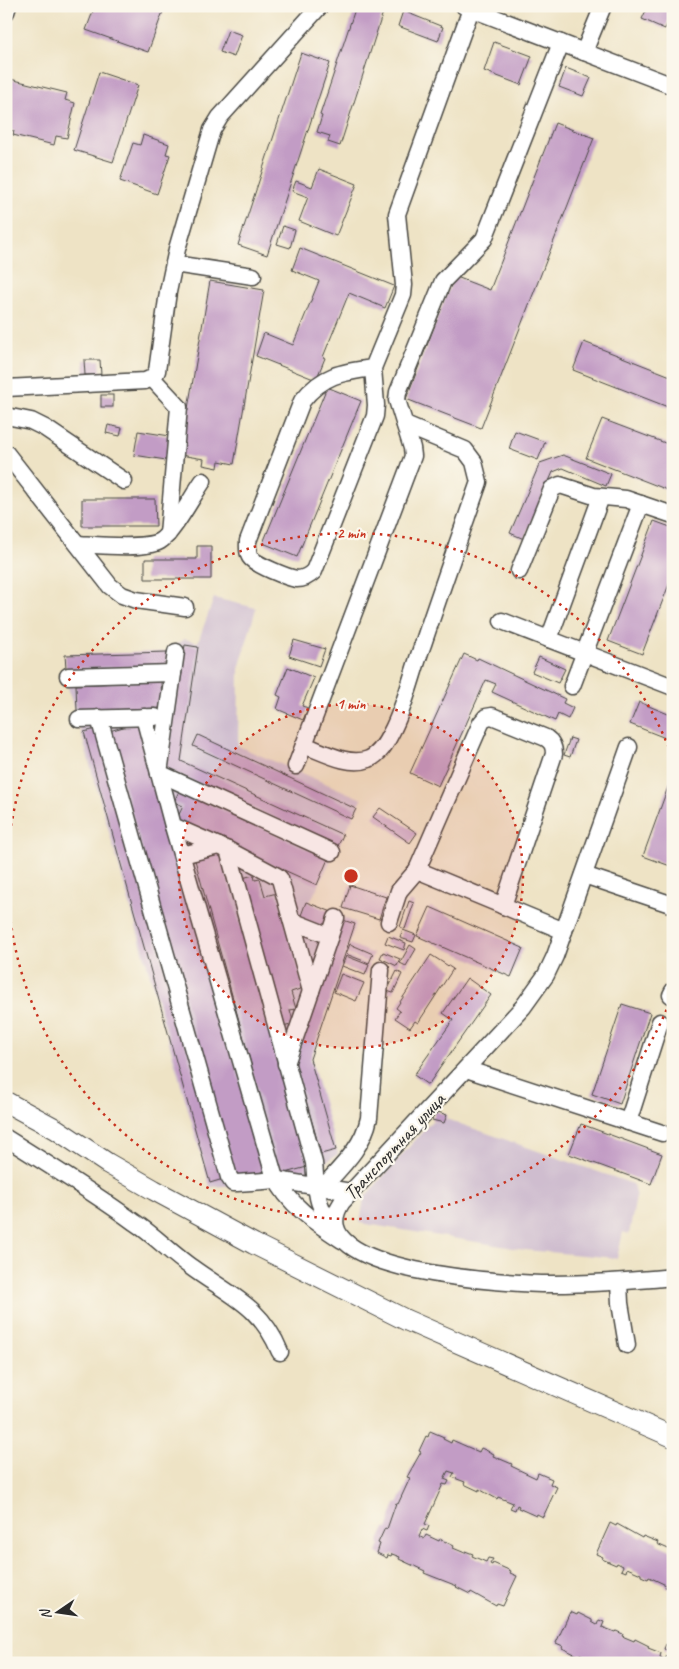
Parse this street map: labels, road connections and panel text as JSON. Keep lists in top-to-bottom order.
{
  "streets": {
    "street": ["Транспортная улица"]
  },
  "north": "left",
  "rings": ["2 min", "1 min"]
}
